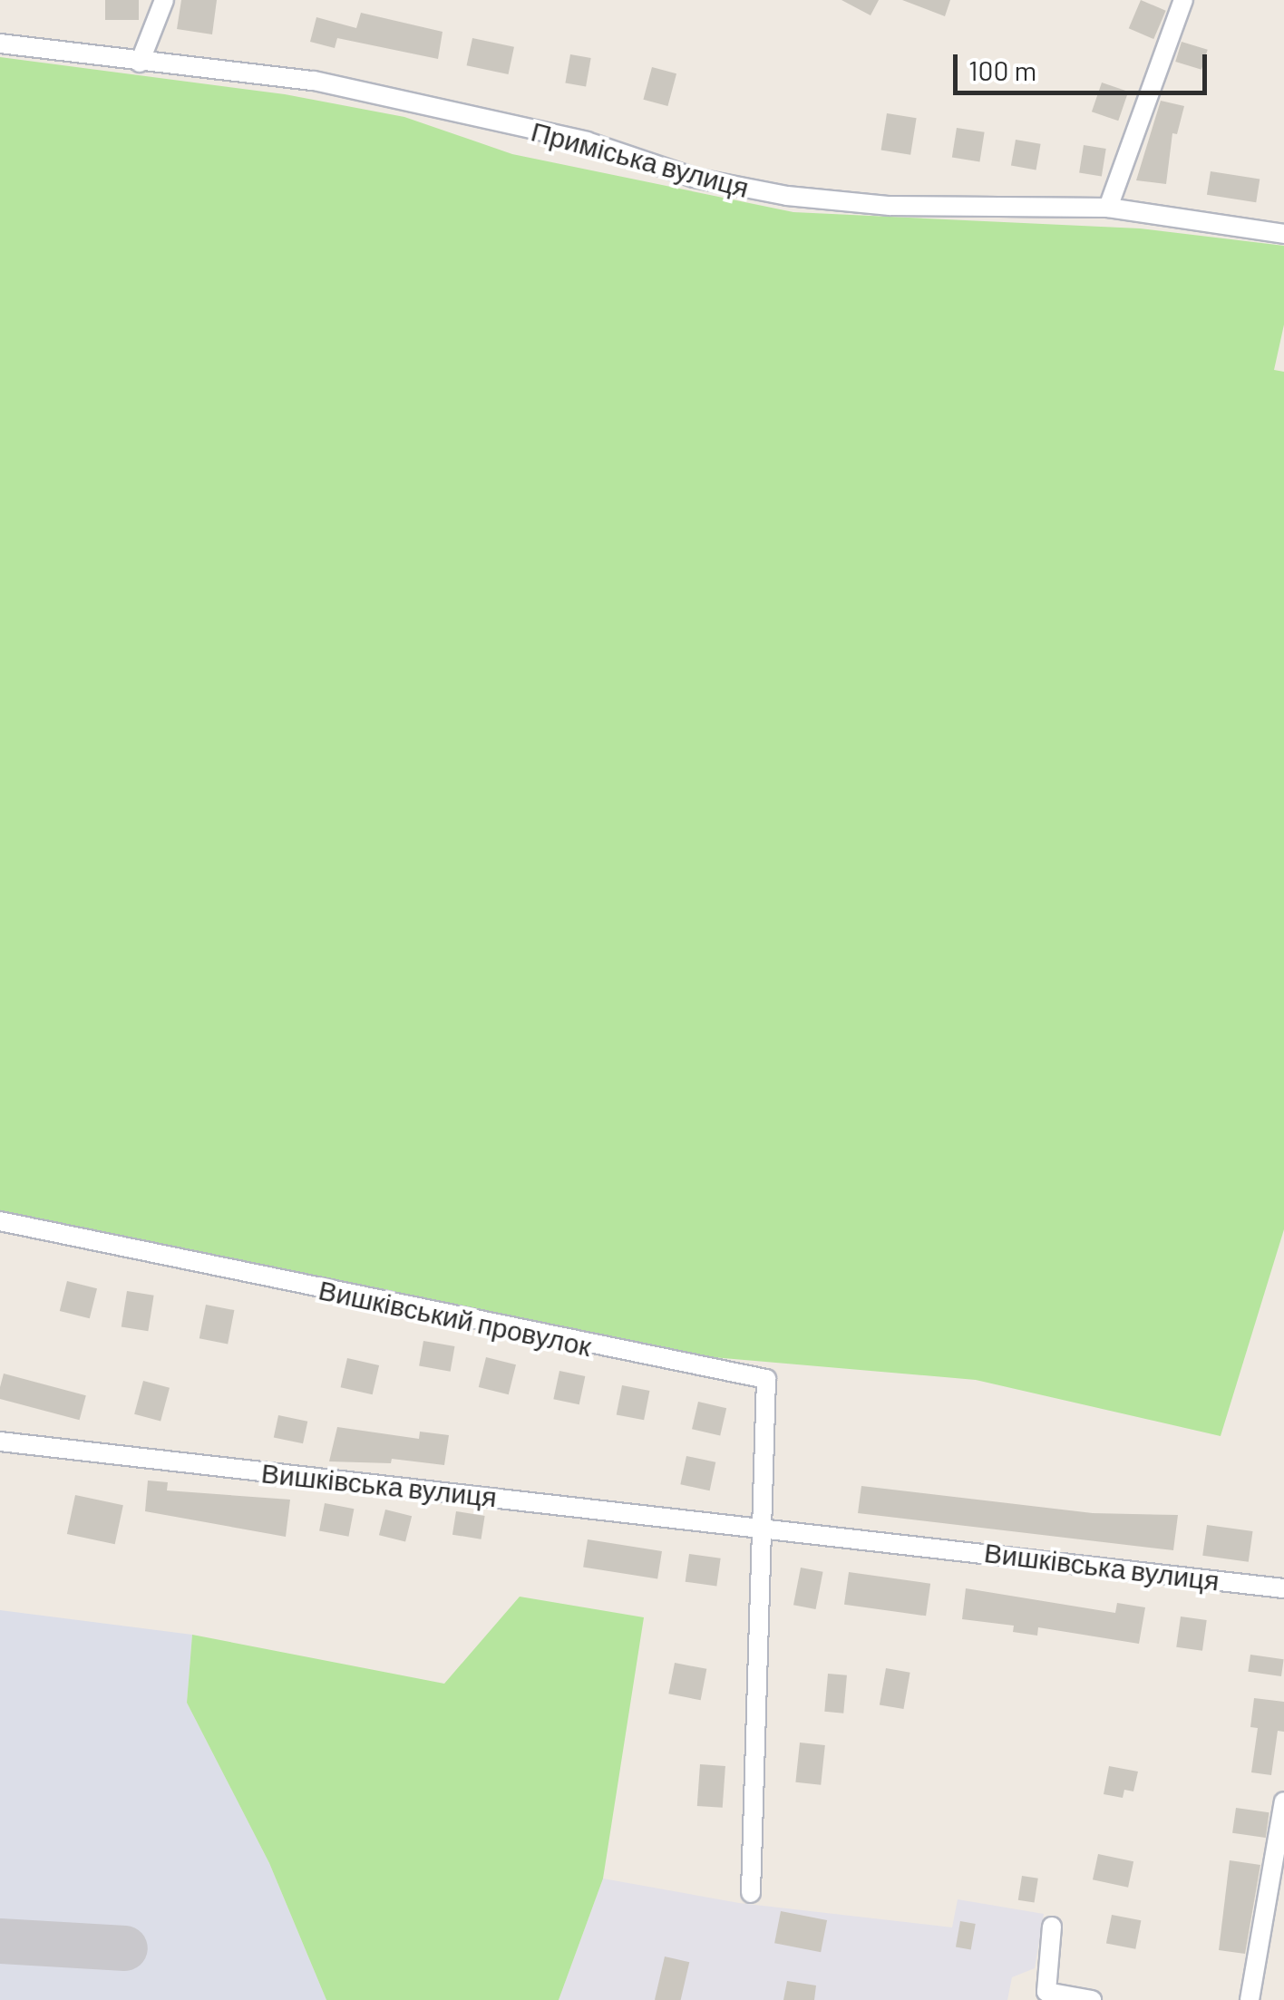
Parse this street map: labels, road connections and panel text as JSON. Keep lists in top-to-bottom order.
{
  "streets": {
    "street": ["Приміська вулиця", "Вишківський провулок", "Вишківська вулиця"]
  },
  "crossings": [
    ["Вишківський провулок", "Вишківська вулиця"]
  ],
  "scale_bar": "100 m"
}
